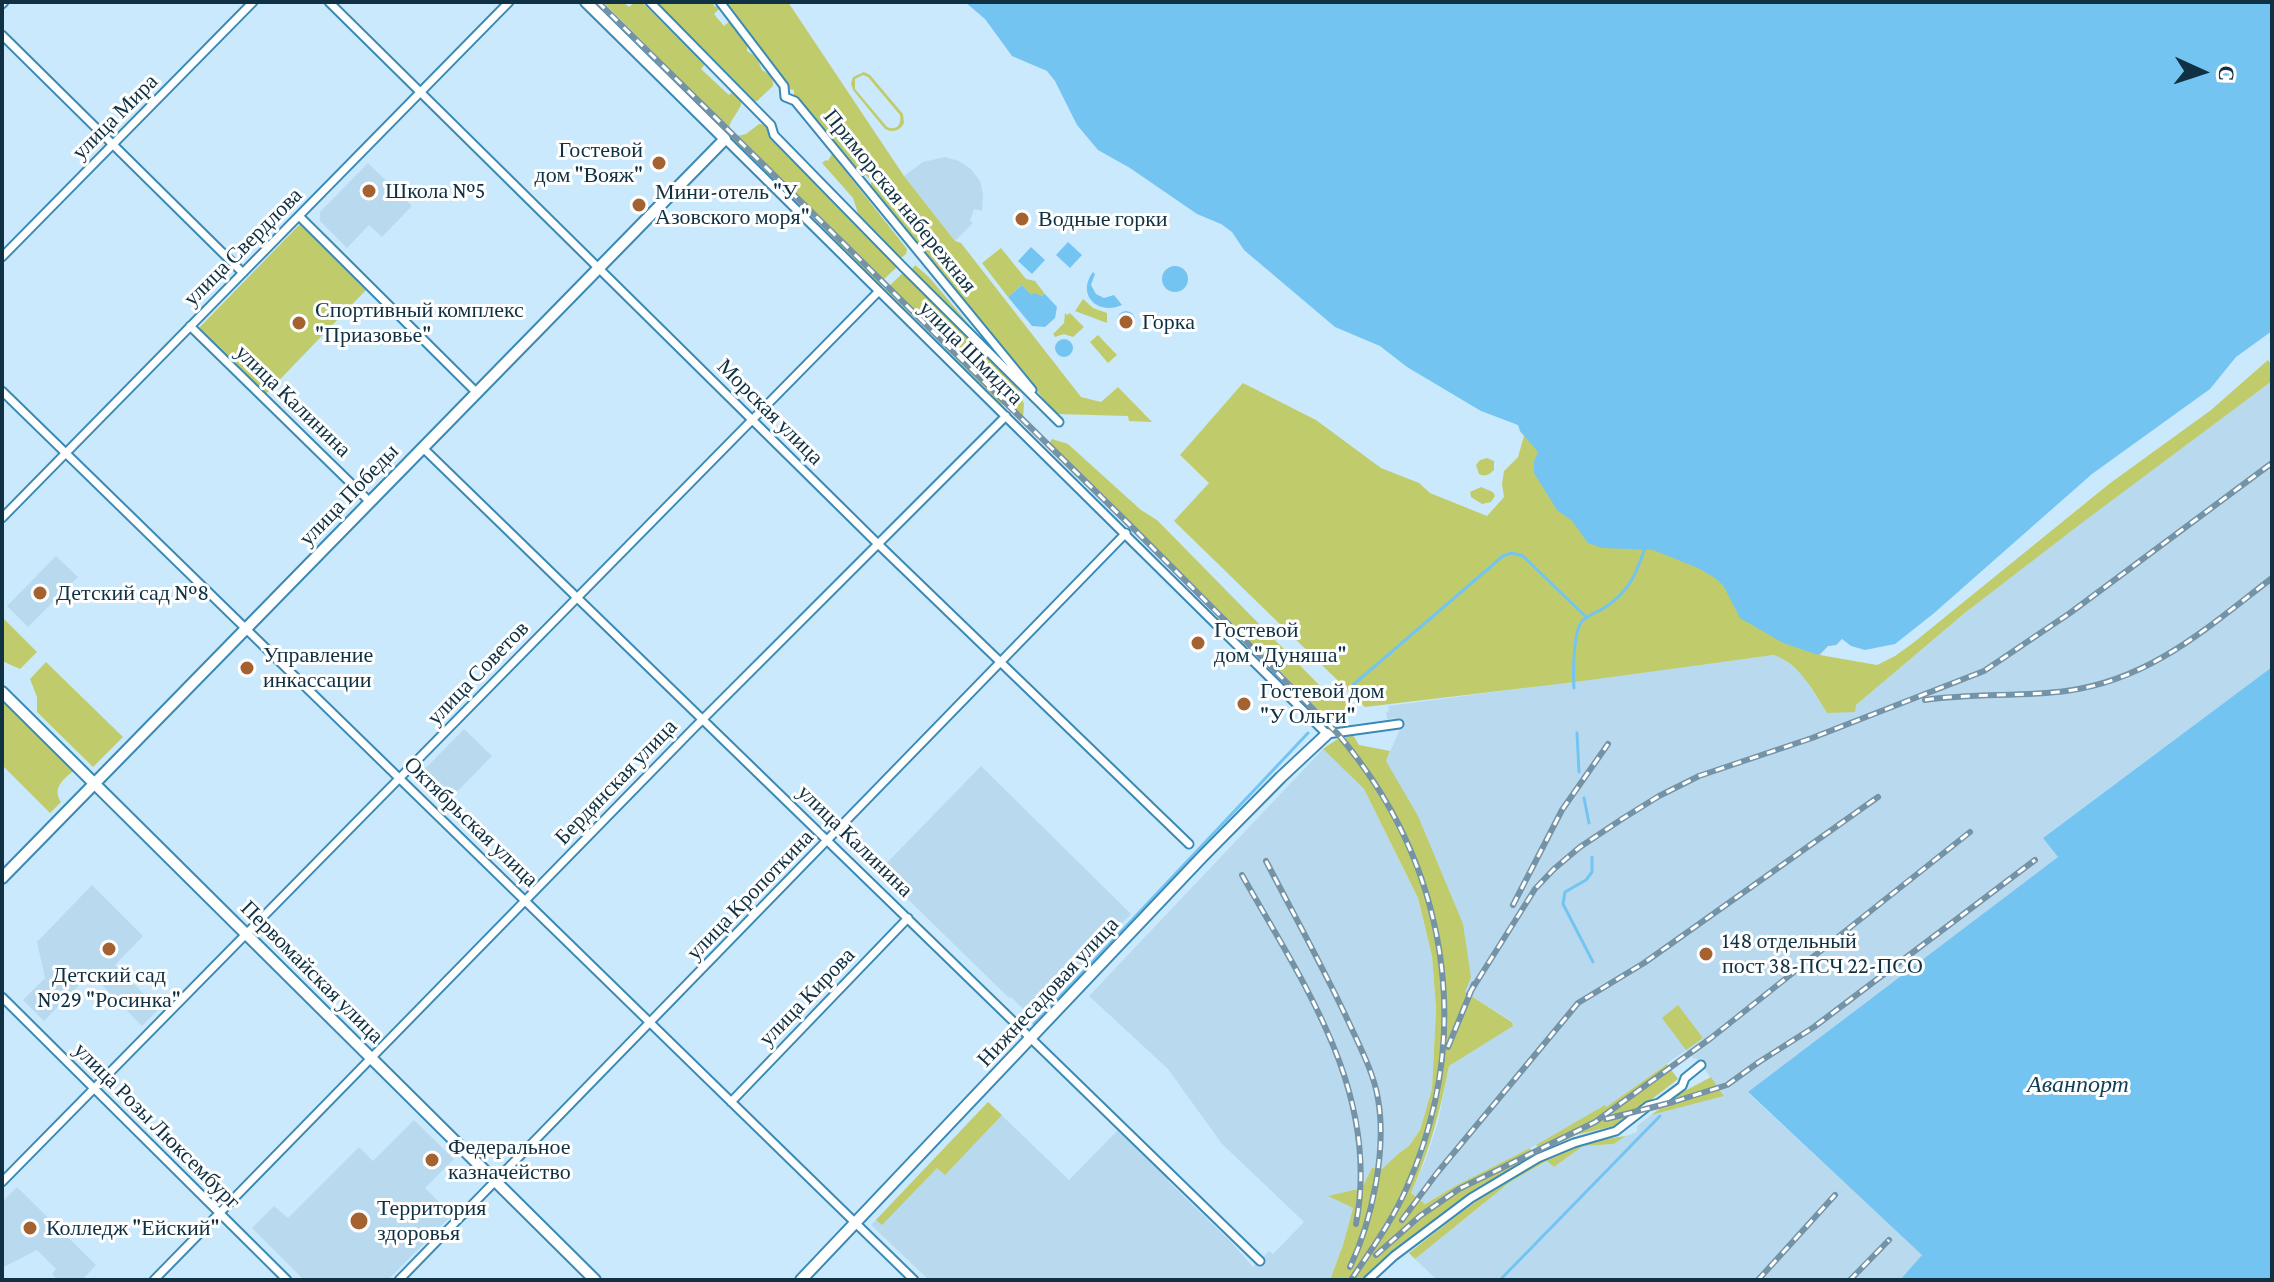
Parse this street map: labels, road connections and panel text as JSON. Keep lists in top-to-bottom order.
{
  "streets": {
    "street": [
      "улица Мира",
      "Приморская набережная",
      "улица Свердлова",
      "улица Шмидта",
      "улица Калинина",
      "Морская улица",
      "улица Победы",
      "улица Советов",
      "Бердянская улица",
      "Октябрьская улица",
      "улица Кропоткина",
      "Первомайская улица",
      "Нижнесадовая улица",
      "улица Кирова",
      "улица Розы Люксембург"
    ]
  },
  "crossings": [
    ["улица Свердлова", "улица Калинина"],
    ["улица Свердлова", "Морская улица"],
    ["улица Свердлова", "Октябрьская улица"],
    ["улица Шмидта", "улица Победы"],
    ["улица Шмидта", "улица Советов"],
    ["улица Шмидта", "Бердянская улица"],
    ["улица Шмидта", "улица Кропоткина"],
    ["улица Шмидта", "Нижнесадовая улица"],
    ["улица Калинина", "улица Победы"],
    ["улица Калинина", "улица Советов"],
    ["улица Калинина", "Бердянская улица"],
    ["улица Калинина", "улица Кропоткина"],
    ["улица Калинина", "Нижнесадовая улица"],
    ["улица Калинина", "улица Кирова"],
    ["Морская улица", "улица Победы"],
    ["Морская улица", "улица Советов"],
    ["Морская улица", "Бердянская улица"],
    ["Морская улица", "улица Кропоткина"],
    ["улица Победы", "Октябрьская улица"],
    ["улица Победы", "Первомайская улица"],
    ["улица Советов", "Октябрьская улица"],
    ["улица Советов", "Первомайская улица"],
    ["улица Советов", "улица Розы Люксембург"],
    ["Бердянская улица", "Октябрьская улица"],
    ["Бердянская улица", "Первомайская улица"],
    ["Бердянская улица", "улица Розы Люксембург"],
    ["Октябрьская улица", "улица Кропоткина"],
    ["Октябрьская улица", "Нижнесадовая улица"],
    ["Октябрьская улица", "улица Кирова"],
    ["улица Кропоткина", "Первомайская улица"]
  ],
  "water": ["Аванпорт"],
  "places": [
    "Гостевой дом \"Вояж\"",
    "Школа №5",
    "Мини-отель \"У Азовского моря\"",
    "Водные горки",
    "Горка",
    "Спортивный комплекс \"Приазовье\"",
    "Детский сад №8",
    "Гостевой дом \"Дуняша\"",
    "Управление инкассации",
    "Гостевой дом \"У Ольги\"",
    "Детский сад №29 \"Росинка\"",
    "148 отдельный пост 38-ПСЧ 22-ПСО",
    "Федеральное казначейство",
    "Территория здоровья",
    "Колледж \"Ейский\""
  ],
  "north": "right"
}
